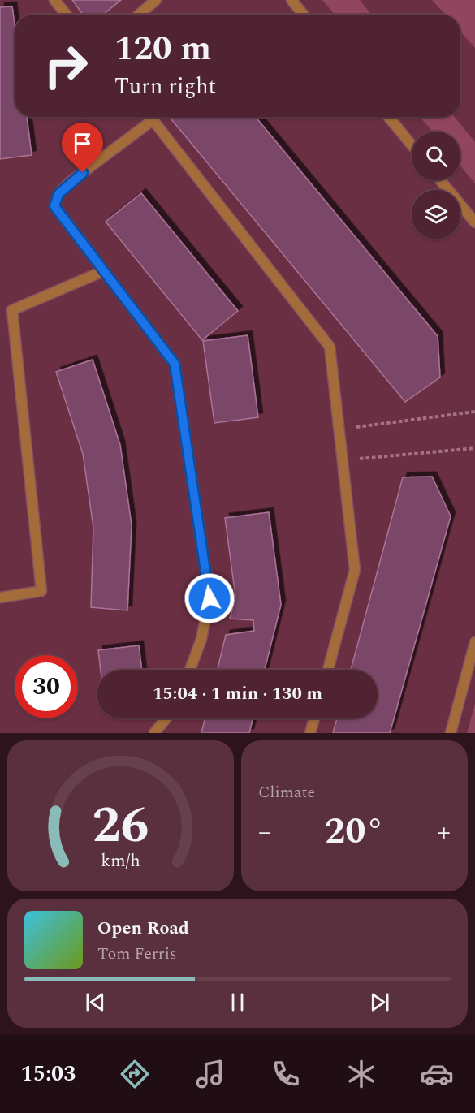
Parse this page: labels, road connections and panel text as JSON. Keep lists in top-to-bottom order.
{
  "page": {
    "turn": ["120 m", "Turn right"],
    "limit": "30",
    "trip": "15:04 · 1 min · 130 m",
    "tile": "Climate",
    "heat": ["−", "20°", "+"],
    "song": ["Open Road", "Tom Ferris"],
    "tabs": "15:03",
    "gauge": ["26", "km/h"]
  }
}
